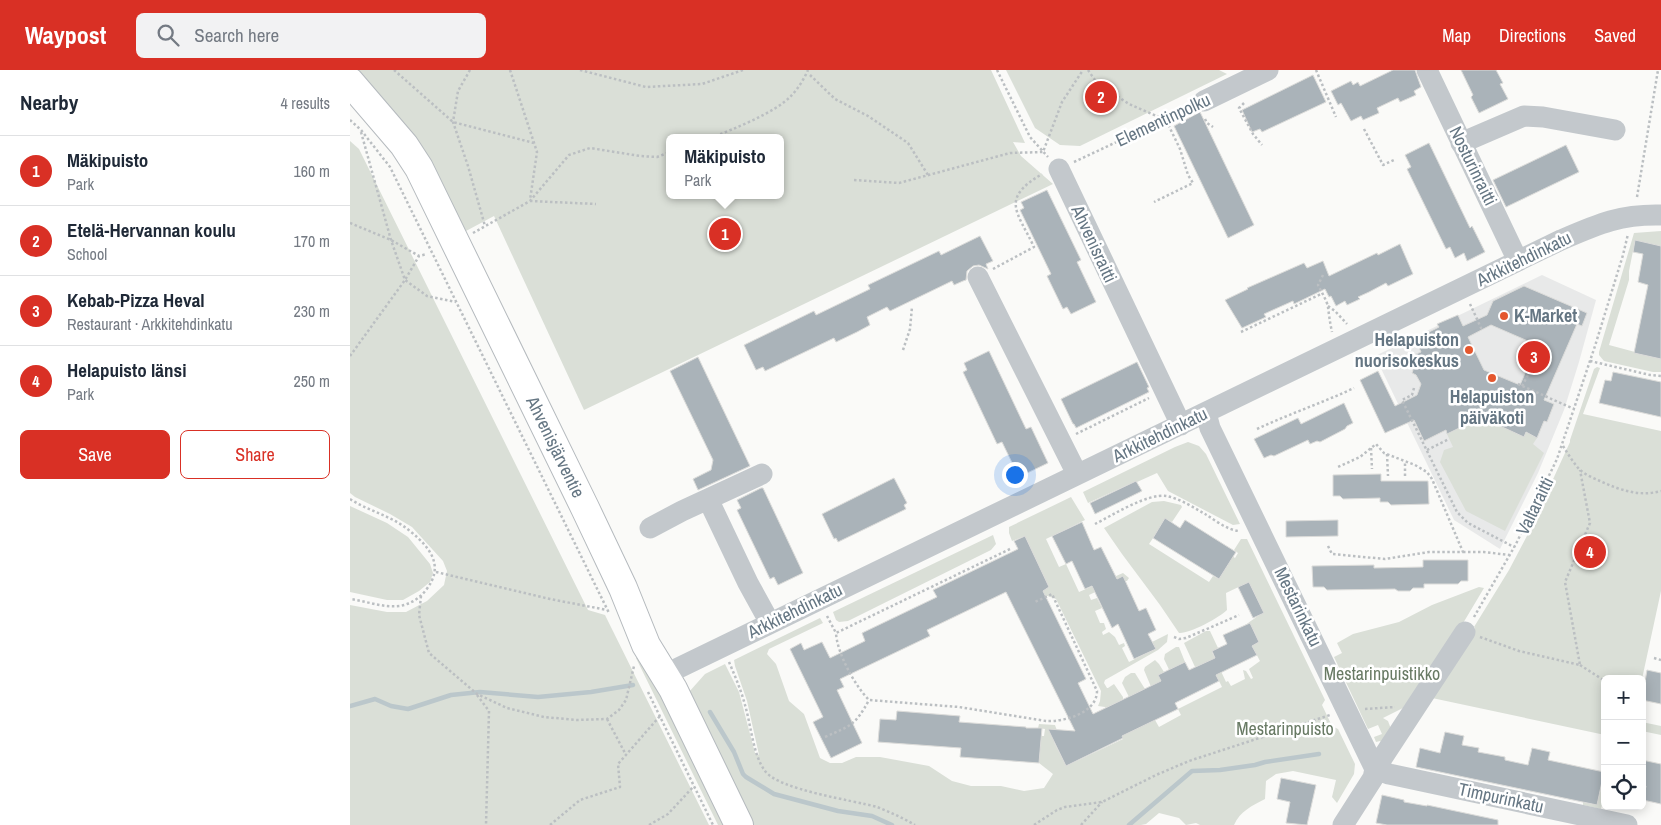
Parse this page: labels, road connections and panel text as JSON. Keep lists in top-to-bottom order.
{
  "streets": {
    "main road": ["Ahvenisjärventie"],
    "street": [
      "Elementinpolku",
      "Nosturinraitti",
      "Ahvenisraitti",
      "Arkkitehdinkatu",
      "Mestarinkatu",
      "Timpurinkatu"
    ],
    "path": ["Valtaraitti"]
  },
  "crossings": [
    ["Elementinpolku", "Ahvenisraitti"],
    ["Nosturinraitti", "Arkkitehdinkatu"],
    ["Ahvenisraitti", "Arkkitehdinkatu"],
    ["Arkkitehdinkatu", "Ahvenisjärventie"],
    ["Arkkitehdinkatu", "Valtaraitti"],
    ["Arkkitehdinkatu", "Mestarinkatu"],
    ["Mestarinkatu", "Timpurinkatu"]
  ],
  "parks": ["Mestarinpuistikko", "Mestarinpuisto"],
  "places": ["K-Market", "Helapuiston nuorisokeskus", "Helapuiston päiväkoti"],
  "page": {
    "header": "Waypost",
    "search": "Search here",
    "nav": ["Map", "Directions", "Saved"],
    "heading": ["Nearby", "4 results"],
    "pins": [
      "2",
      "1",
      "3",
      "4"
    ],
    "popup": ["Mäkipuisto", "Park"],
    "list": [
      {
        "mark": "1",
        "name": "Mäkipuisto",
        "note": "Park",
        "value": "160 m"
      },
      {
        "mark": "2",
        "name": "Etelä-Hervannan koulu",
        "note": "School",
        "value": "170 m"
      },
      {
        "mark": "3",
        "name": "Kebab-Pizza Heval",
        "note": "Restaurant · Arkkitehdinkatu",
        "value": "230 m"
      },
      {
        "mark": "4",
        "name": "Helapuisto länsi",
        "note": "Park",
        "value": "250 m"
      }
    ],
    "buttons": ["Save", "Share"],
    "map_buttons": ["+", "−"]
  }
}
